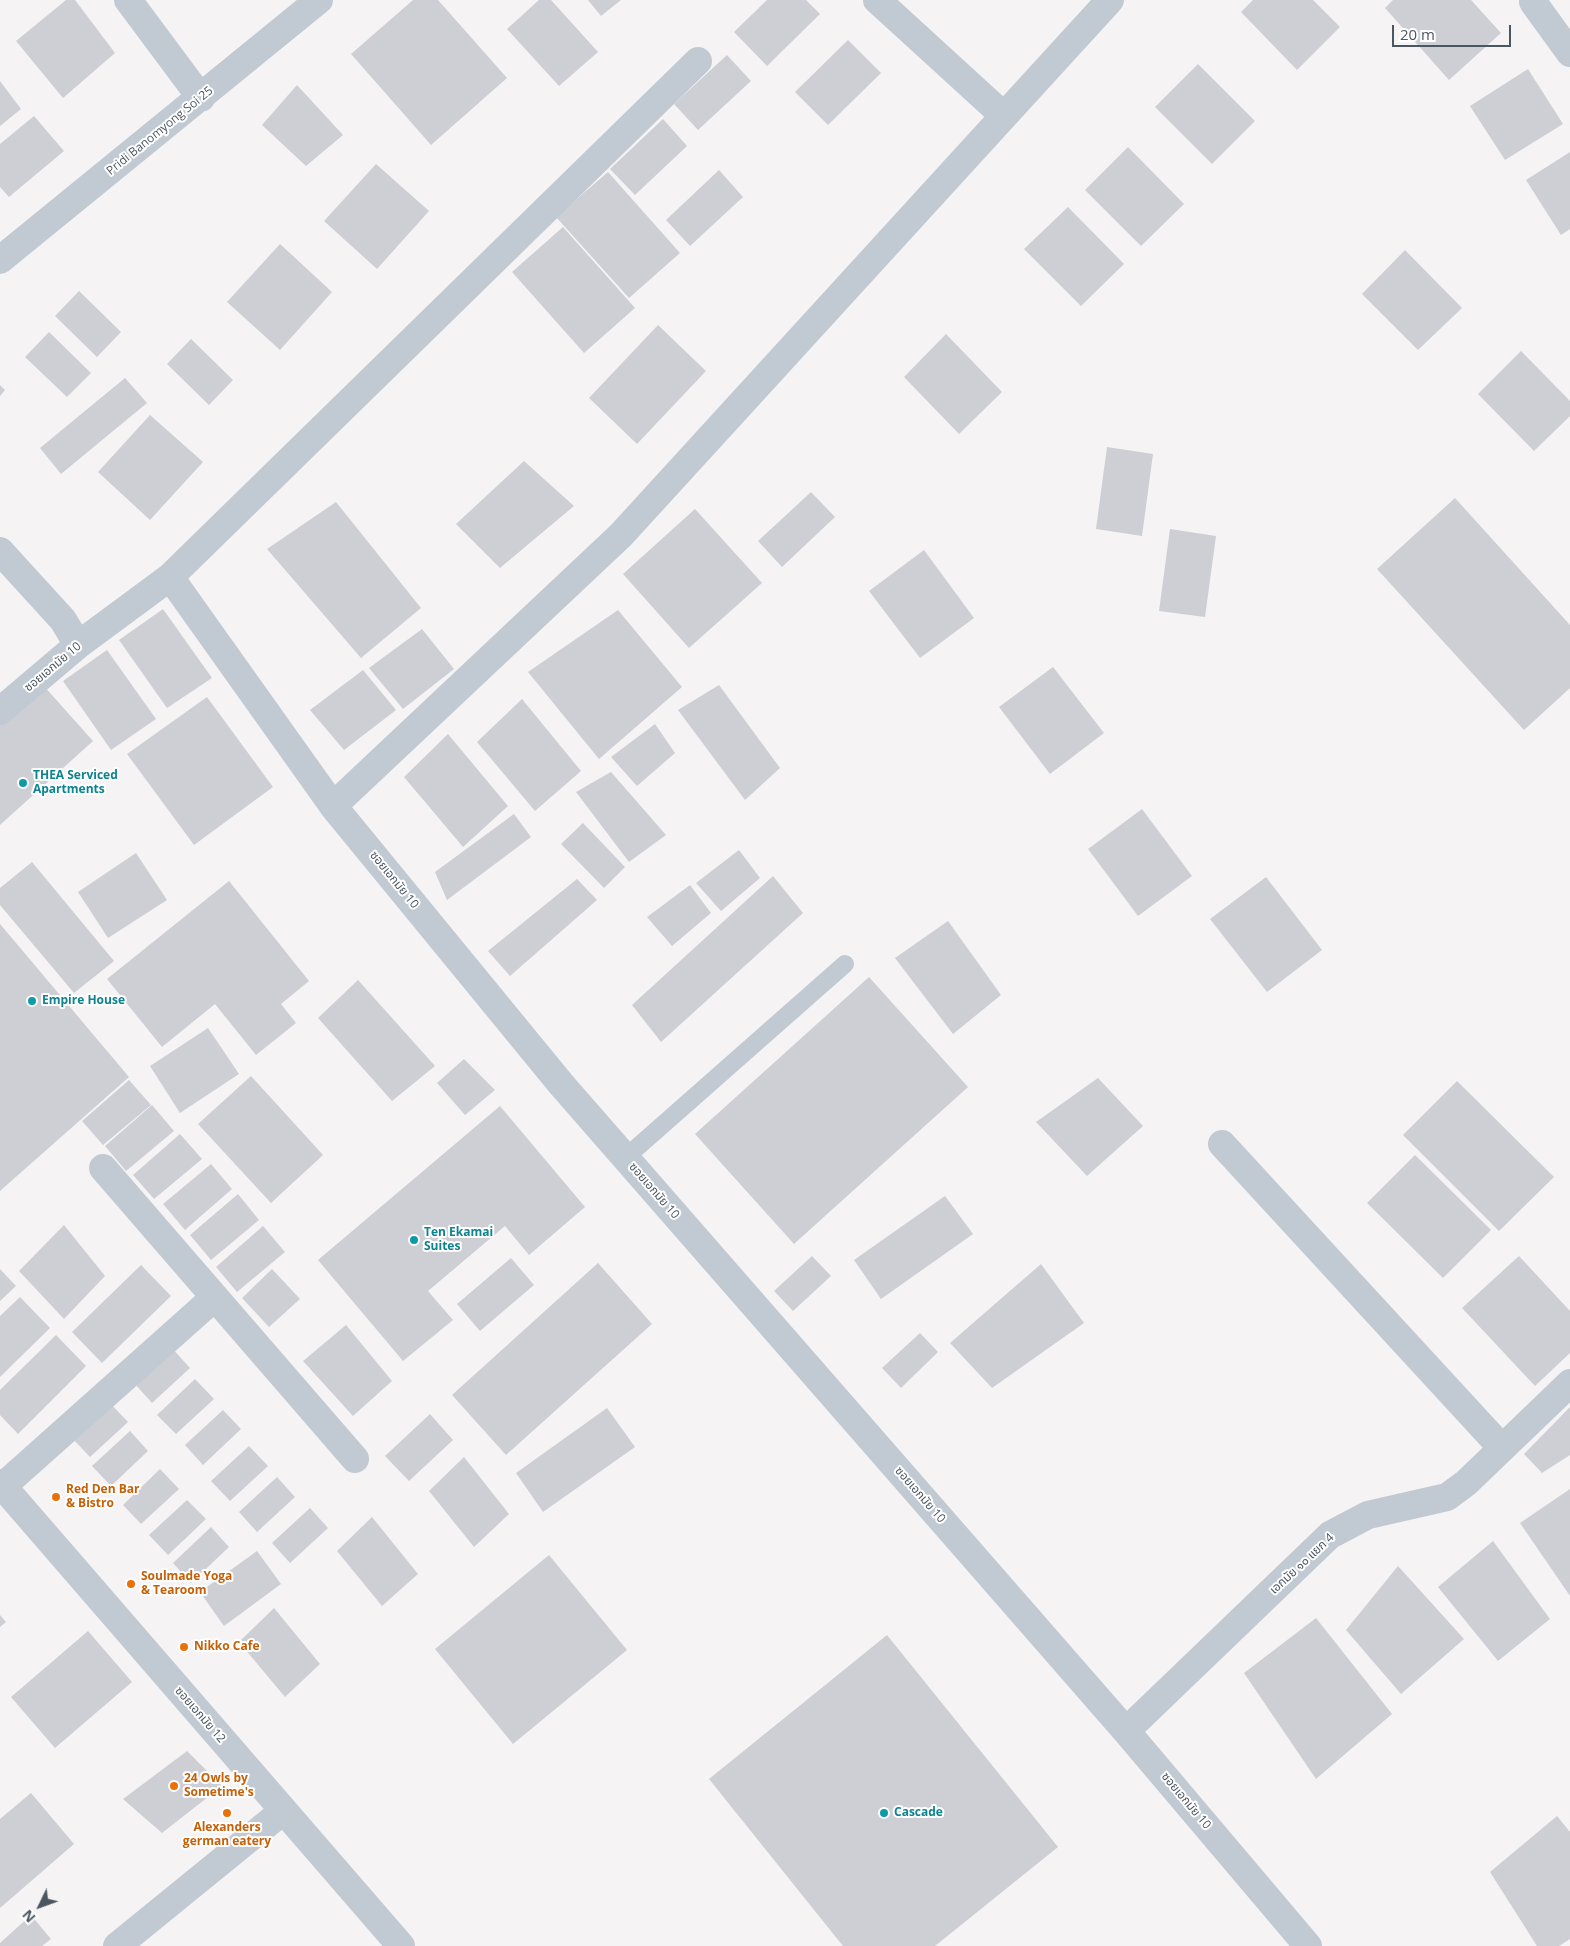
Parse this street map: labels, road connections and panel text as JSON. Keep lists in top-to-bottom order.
{
  "streets": {
    "street": [
      "Pridi Banomyong Soi 25",
      "ซอยเอกมัย 10",
      "เอกมัย ๑๐ แยก 4",
      "ซอยเอกมัย 12"
    ]
  },
  "crossings": [
    ["ซอยเอกมัย 10", "เอกมัย ๑๐ แยก 4"]
  ],
  "places": [
    "THEA Serviced Apartments",
    "Empire House",
    "Ten Ekamai Suites",
    "Red Den Bar & Bistro",
    "Soulmade Yoga & Tearoom",
    "Nikko Cafe",
    "24 Owls by Sometime's",
    "Alexanders german eatery",
    "Cascade"
  ],
  "scale_bar": "20 m",
  "north": "bottom left"
}
